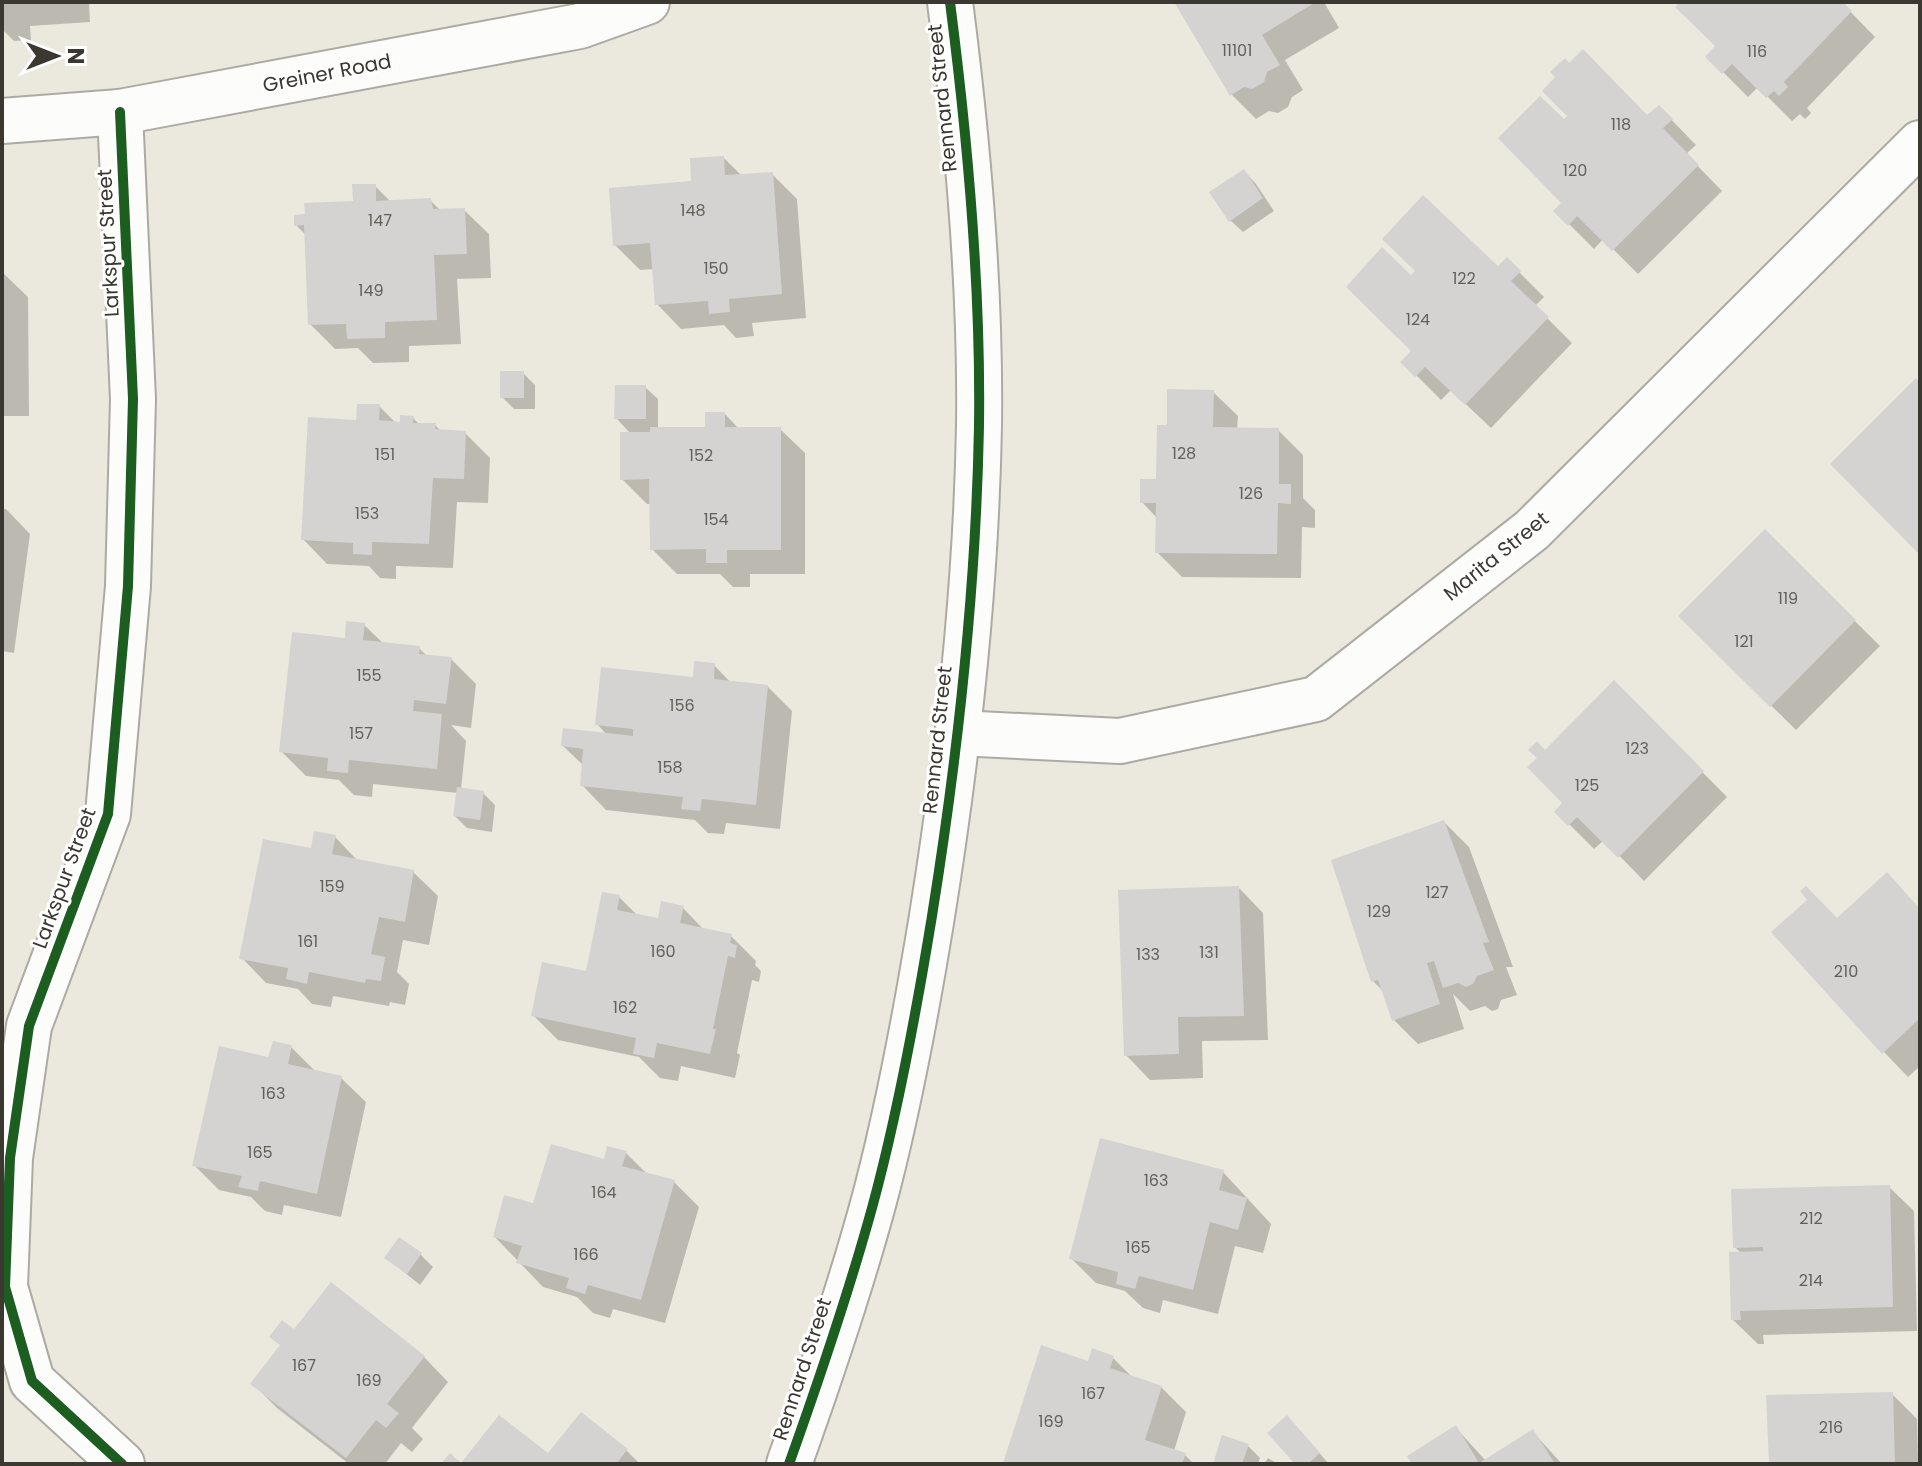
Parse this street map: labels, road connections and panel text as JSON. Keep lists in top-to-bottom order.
{
  "streets": {
    "street": [
      "Greiner Road",
      "Rennard Street",
      "Larkspur Street",
      "Marita Street"
    ]
  },
  "crossings": [
    ["Greiner Road", "Larkspur Street"],
    ["Rennard Street", "Marita Street"]
  ],
  "house_numbers": [
    "11101",
    "116",
    "118",
    "120",
    "148",
    "147",
    "150",
    "122",
    "149",
    "124",
    "128",
    "151",
    "152",
    "126",
    "153",
    "154",
    "119",
    "121",
    "155",
    "156",
    "157",
    "123",
    "158",
    "125",
    "159",
    "127",
    "129",
    "161",
    "160",
    "131",
    "133",
    "210",
    "162",
    "163",
    "165",
    "163",
    "164",
    "212",
    "165",
    "166",
    "214",
    "167",
    "169",
    "167",
    "169",
    "216"
  ],
  "north": "right"
}
